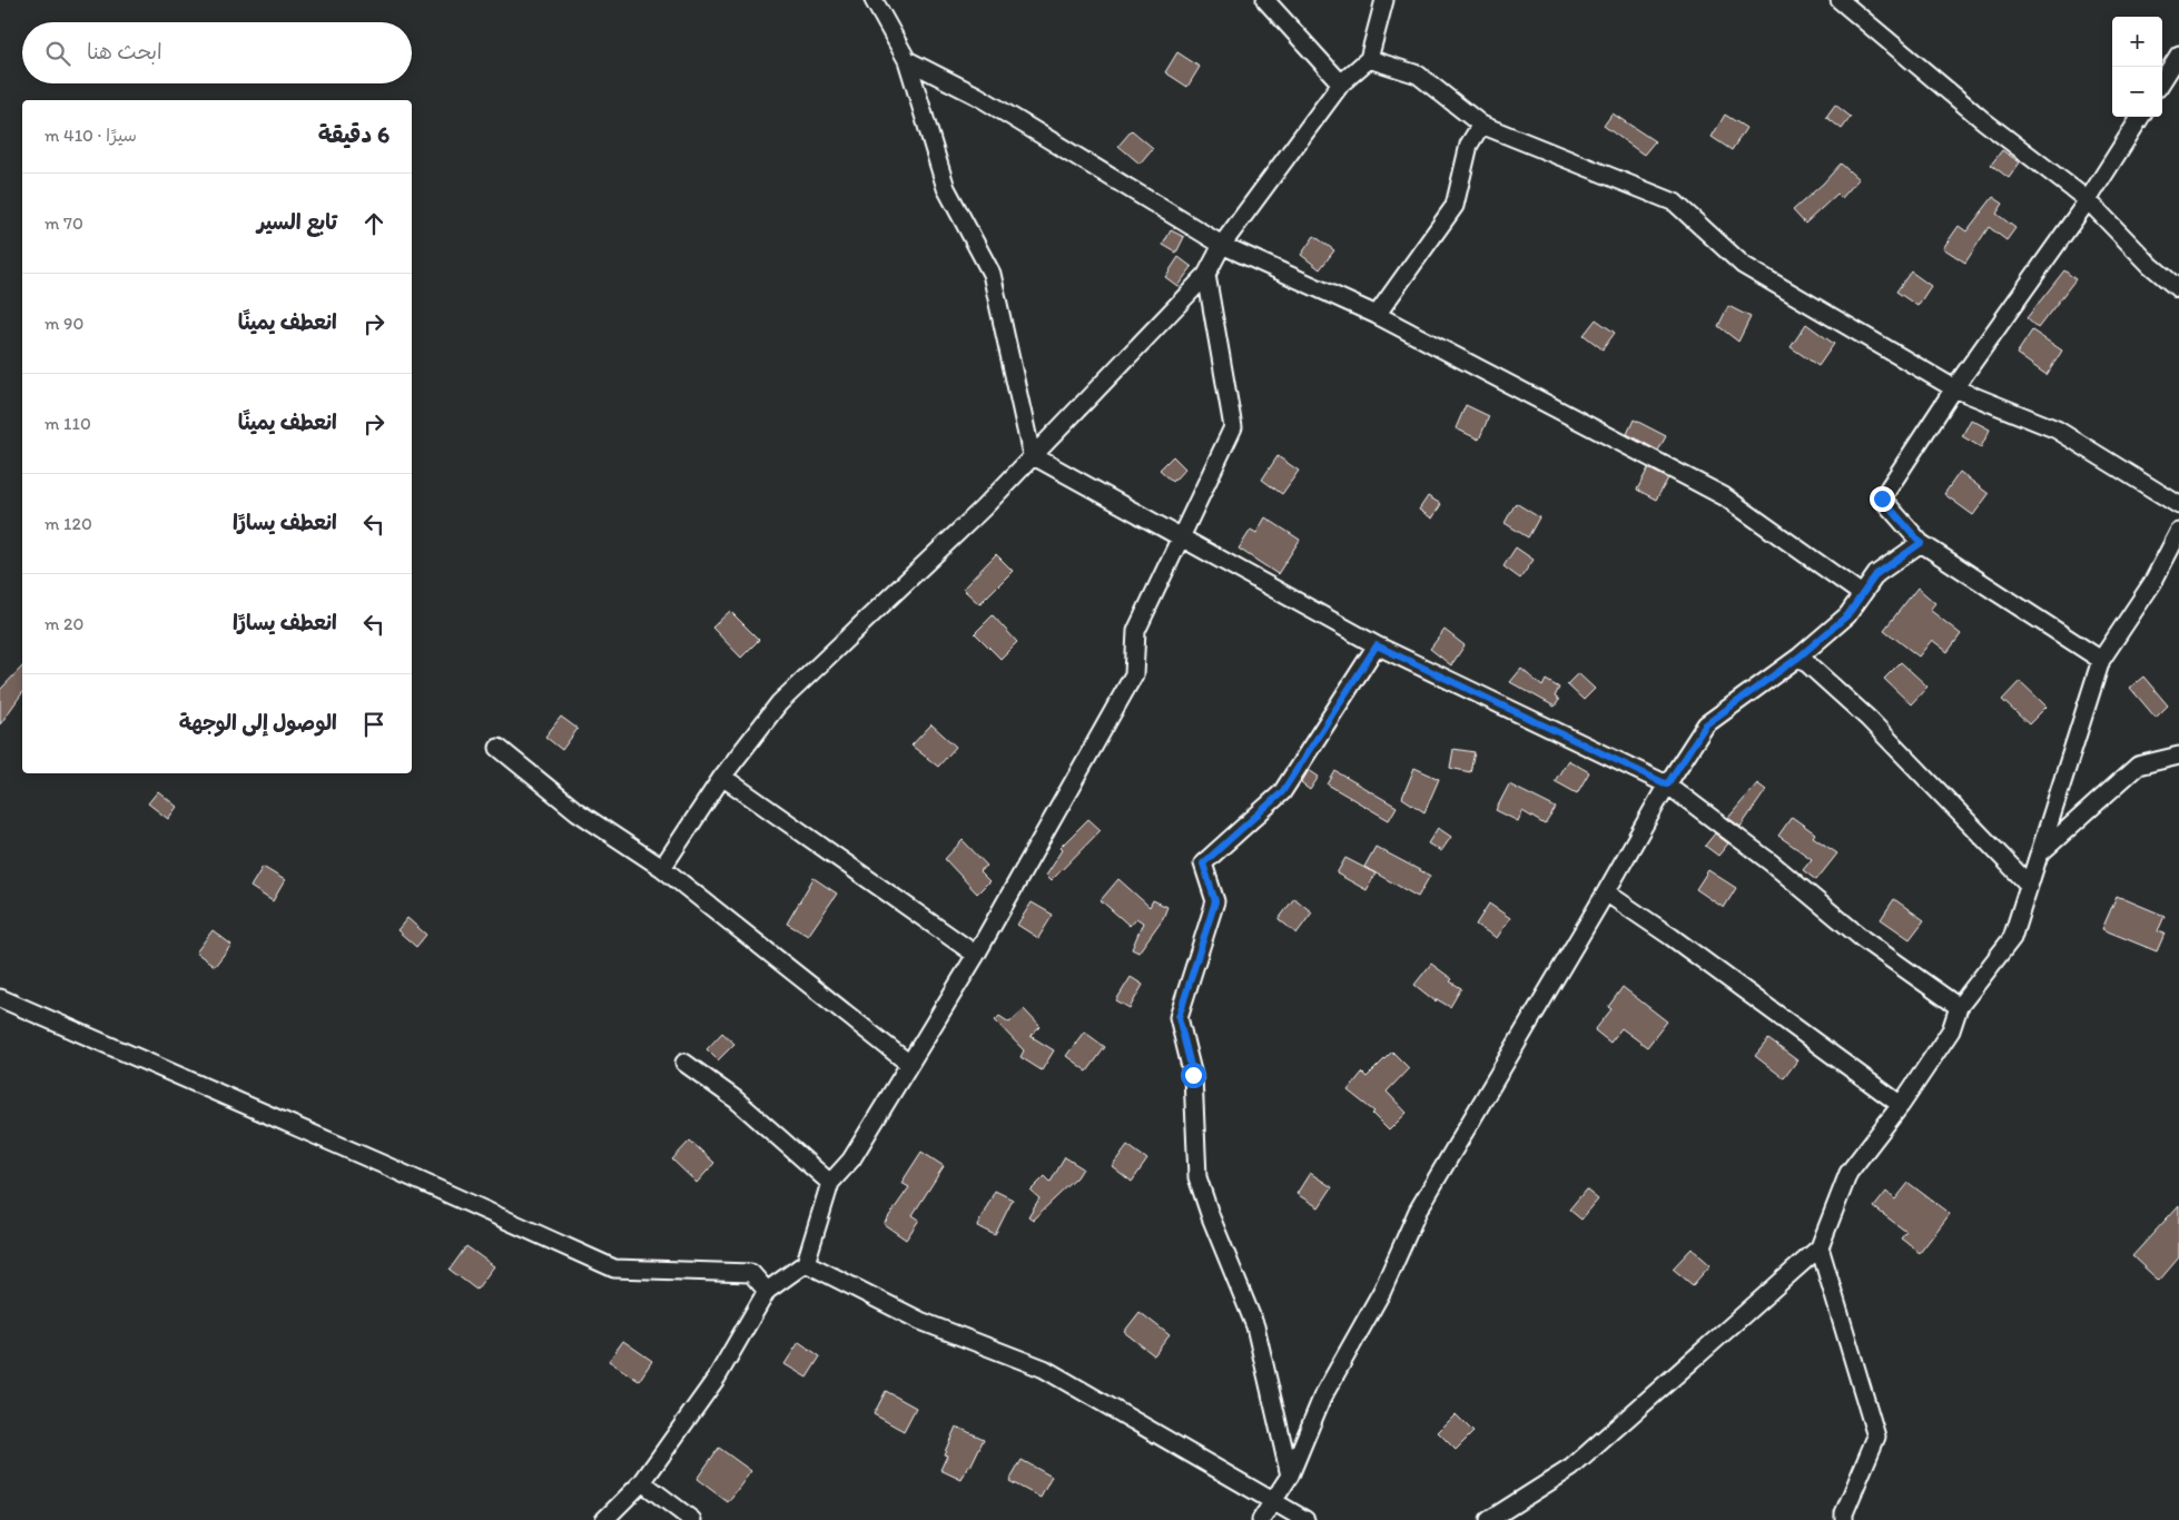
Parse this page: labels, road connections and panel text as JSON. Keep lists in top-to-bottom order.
{
  "page": {
    "map_buttons": ["+", "−"],
    "search": "ابحث هنا",
    "heading": ["6 دقيقة", "سيرًا · 410 m"],
    "list": [
      ["تابع السير", "70 m"],
      ["انعطف يمينًا", "90 m"],
      ["انعطف يمينًا", "110 m"],
      ["انعطف يسارًا", "120 m"],
      ["انعطف يسارًا", "20 m"],
      "الوصول إلى الوجهة"
    ]
  }
}
